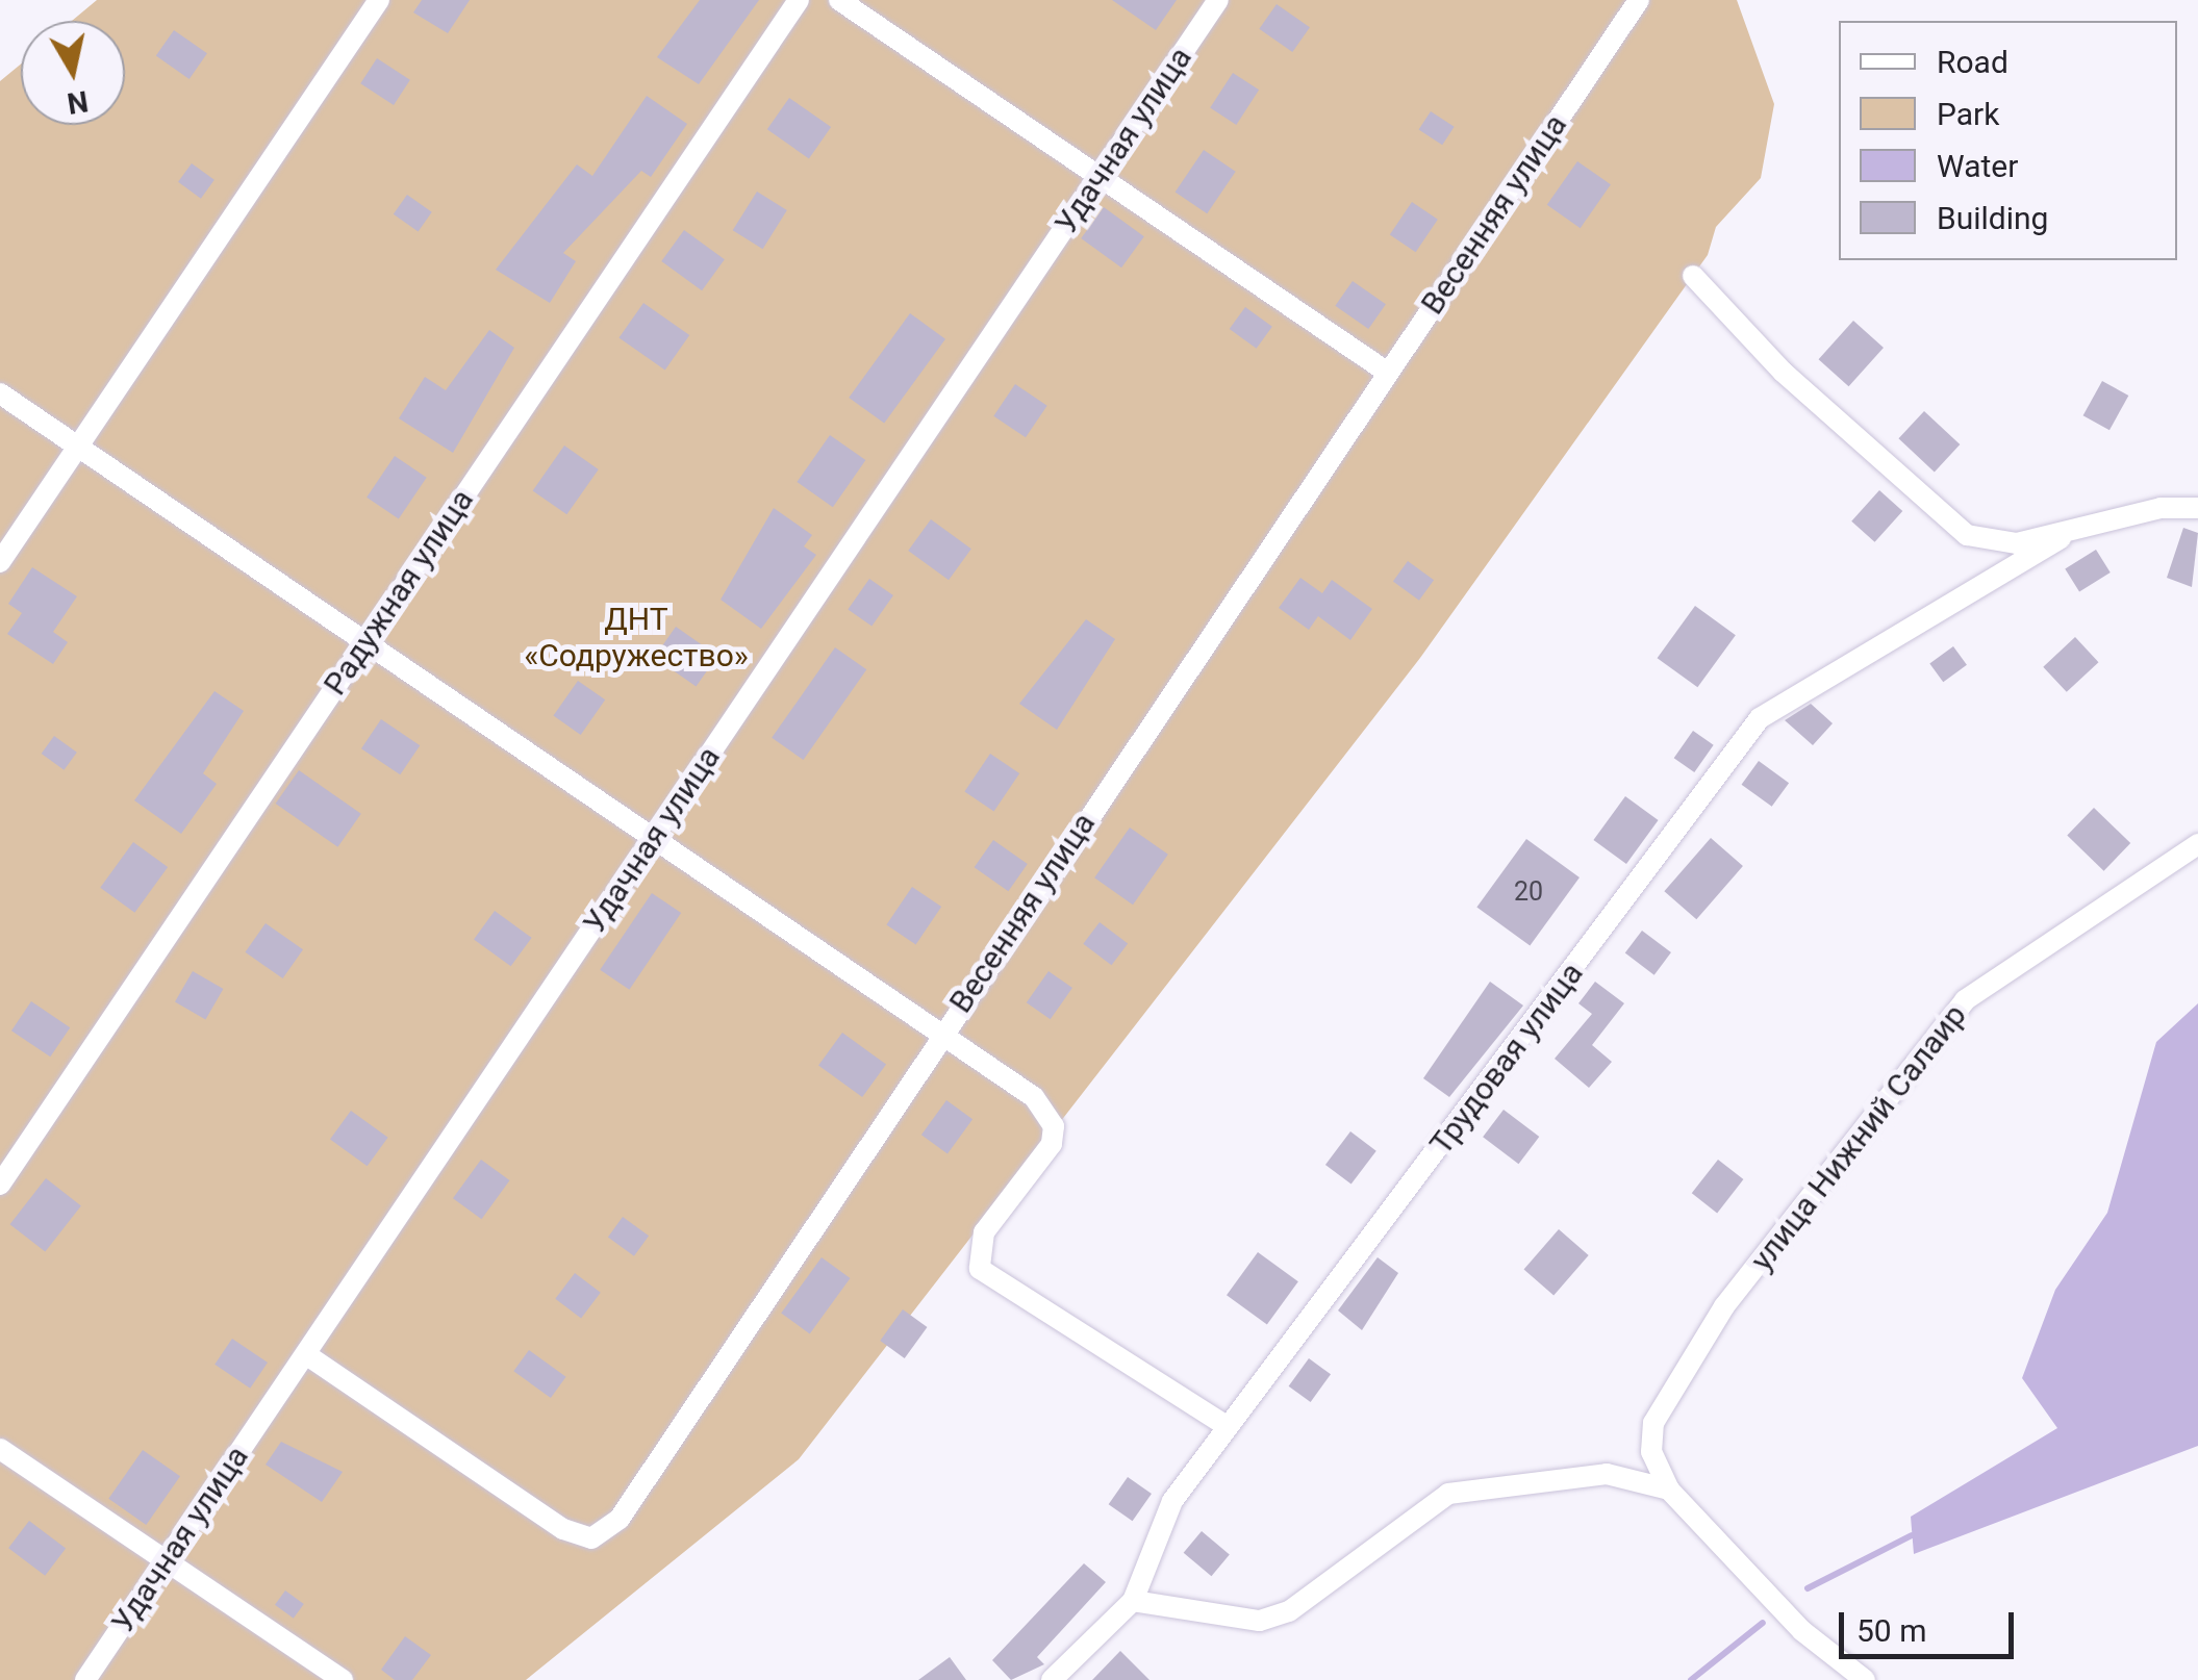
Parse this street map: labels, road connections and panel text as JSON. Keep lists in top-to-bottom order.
{
  "streets": {
    "street": [
      "Удачная улица",
      "Весенняя улица",
      "Радужная улица",
      "Трудовая улица",
      "улица Нижний Салаир"
    ]
  },
  "crossings": [
    ["Удачная улица", "Весенняя улица"]
  ],
  "parks": ["ДНТ «Содружество»"],
  "house_numbers": ["20"],
  "legend": [
    "Road",
    "Park",
    "Water",
    "Building"
  ],
  "scale_bar": "50 m",
  "north": "bottom"
}
